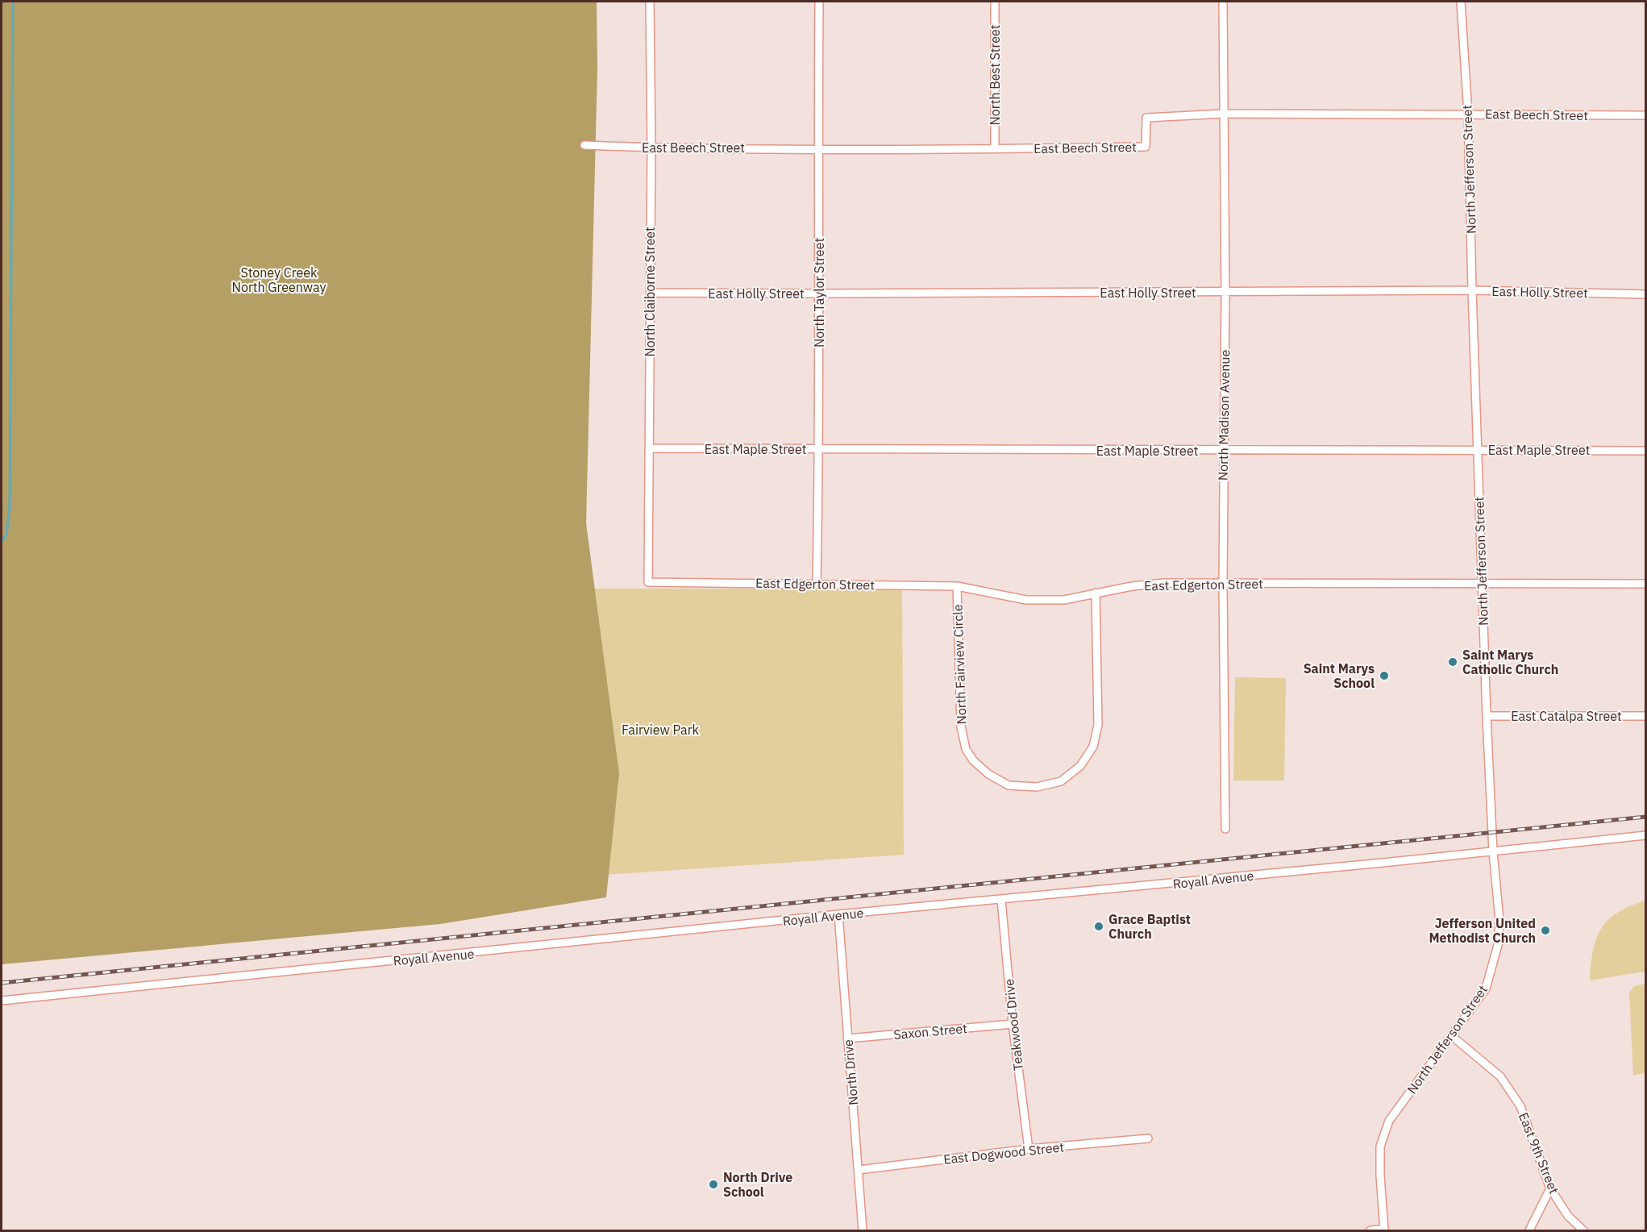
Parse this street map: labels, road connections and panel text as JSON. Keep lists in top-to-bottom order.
{
  "streets": {
    "street": [
      "North Best Street",
      "East Beech Street",
      "North Jefferson Street",
      "North Claiborne Street",
      "East Holly Street",
      "North Taylor Street",
      "North Madison Avenue",
      "East Maple Street",
      "East Edgerton Street",
      "North Fairview Circle",
      "East Catalpa Street",
      "Royall Avenue",
      "Teakwood Drive",
      "Saxon Street",
      "North Drive",
      "East Dogwood Street",
      "East 9th Street"
    ]
  },
  "crossings": [
    ["North Best Street", "East Beech Street"],
    ["East Beech Street", "North Jefferson Street"],
    ["East Beech Street", "North Claiborne Street"],
    ["East Beech Street", "North Taylor Street"],
    ["East Beech Street", "North Madison Avenue"],
    ["North Jefferson Street", "East Holly Street"],
    ["North Jefferson Street", "East Maple Street"],
    ["North Jefferson Street", "East Edgerton Street"],
    ["North Jefferson Street", "East Catalpa Street"],
    ["North Jefferson Street", "Royall Avenue"],
    ["North Jefferson Street", "East 9th Street"],
    ["North Claiborne Street", "East Holly Street"],
    ["North Claiborne Street", "East Maple Street"],
    ["North Claiborne Street", "East Edgerton Street"],
    ["East Holly Street", "North Taylor Street"],
    ["East Holly Street", "North Madison Avenue"],
    ["North Taylor Street", "East Maple Street"],
    ["North Taylor Street", "East Edgerton Street"],
    ["North Madison Avenue", "East Maple Street"],
    ["North Madison Avenue", "East Edgerton Street"],
    ["East Edgerton Street", "North Fairview Circle"],
    ["Royall Avenue", "Teakwood Drive"],
    ["Royall Avenue", "North Drive"],
    ["Teakwood Drive", "Saxon Street"],
    ["Teakwood Drive", "East Dogwood Street"],
    ["Saxon Street", "North Drive"],
    ["North Drive", "East Dogwood Street"]
  ],
  "parks": ["Stoney Creek North Greenway", "Fairview Park"],
  "places": [
    "Saint Marys Catholic Church",
    "Saint Marys School",
    "Grace Baptist Church",
    "Jefferson United Methodist Church",
    "North Drive School"
  ]
}
